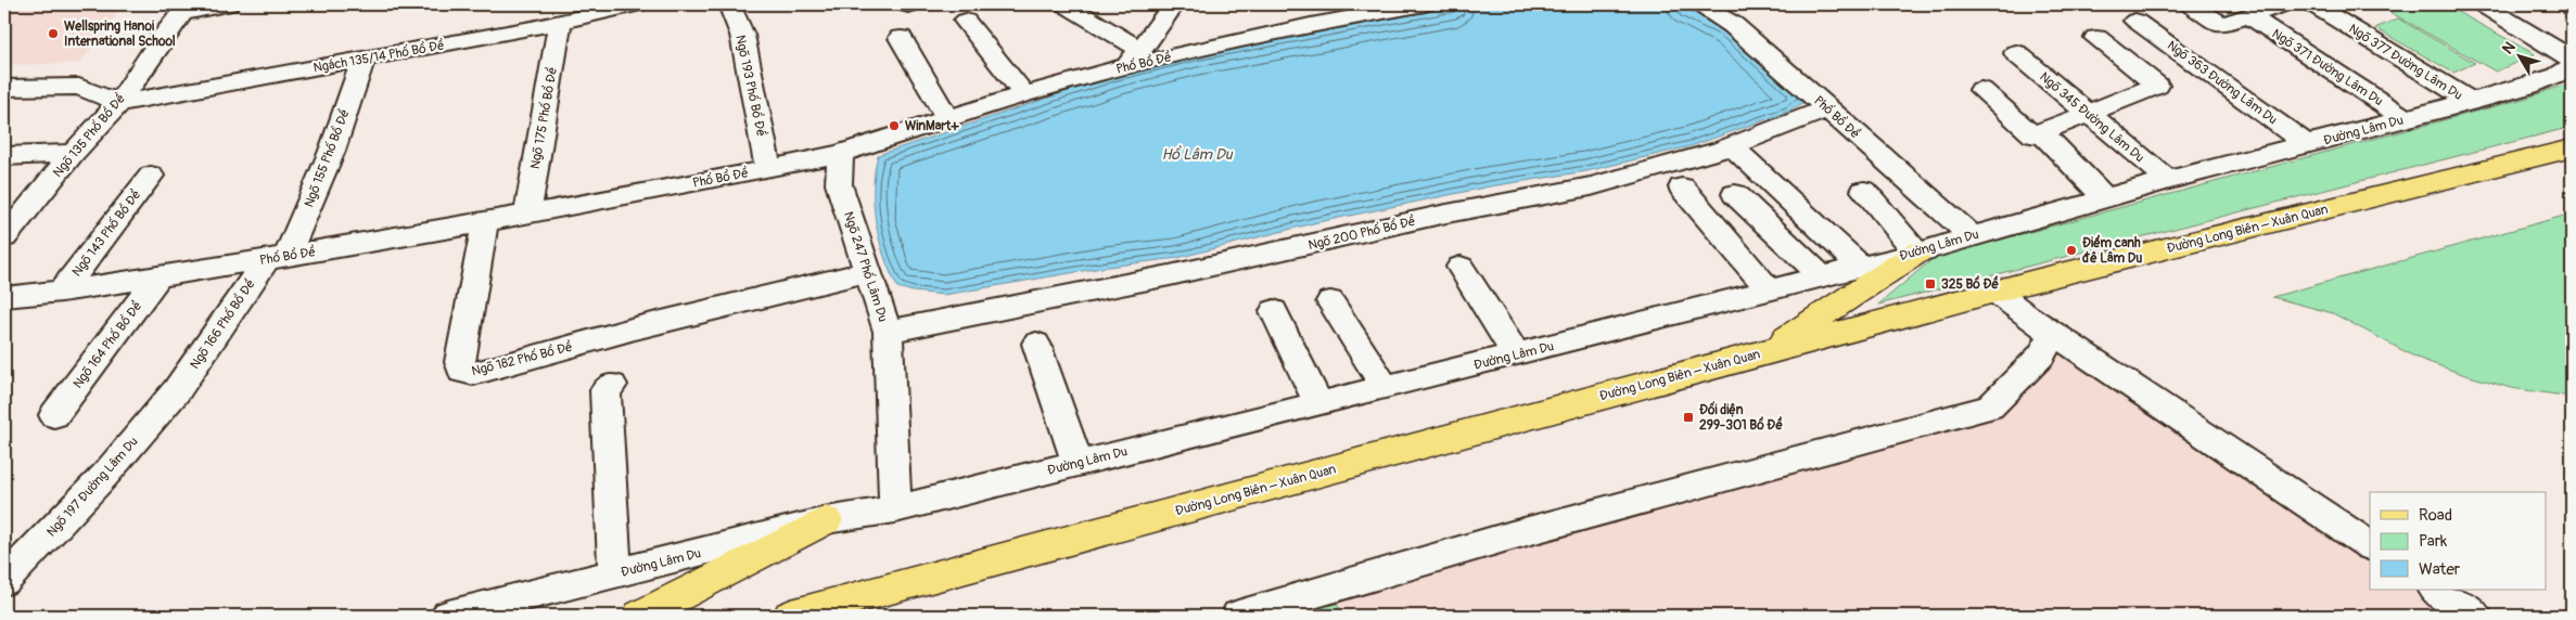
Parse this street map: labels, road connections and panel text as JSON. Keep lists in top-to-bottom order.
{
  "streets": {
    "main road": ["Đường Long Biên – Xuân Quan"],
    "street": [
      "Ngách 135/14 Phố Bồ Đề",
      "Ngõ 377 Đường Lâm Du",
      "Phố Bồ Đề",
      "Ngõ 371 Đường Lâm Du",
      "Ngõ 363 Đường Lâm Du",
      "Ngõ 193 Phố Bồ Đề",
      "Ngõ 345 Đường Lâm Du",
      "Ngõ 175 Phố Bồ Đề",
      "Đường Lâm Du",
      "Ngõ 135 Phố Bồ Đề",
      "Ngõ 155 Phố Bồ Đề",
      "Ngõ 143 Phố Bồ Đề",
      "Ngõ 200 Phố Bồ Đề",
      "Ngõ 247 Phố Lâm Du",
      "Ngõ 166 Phố Bồ Đề",
      "Ngõ 164 Phố Bồ Đề",
      "Ngõ 182 Phố Bồ Đề",
      "Ngõ 197 Đường Lâm Du"
    ]
  },
  "crossings": [
    ["Ngách 135/14 Phố Bồ Đề", "Ngõ 175 Phố Bồ Đề"],
    ["Ngách 135/14 Phố Bồ Đề", "Ngõ 135 Phố Bồ Đề"],
    ["Ngách 135/14 Phố Bồ Đề", "Ngõ 155 Phố Bồ Đề"],
    ["Ngõ 377 Đường Lâm Du", "Đường Lâm Du"],
    ["Phố Bồ Đề", "Ngõ 193 Phố Bồ Đề"],
    ["Phố Bồ Đề", "Ngõ 175 Phố Bồ Đề"],
    ["Phố Bồ Đề", "Đường Lâm Du"],
    ["Phố Bồ Đề", "Ngõ 155 Phố Bồ Đề"],
    ["Phố Bồ Đề", "Ngõ 143 Phố Bồ Đề"],
    ["Phố Bồ Đề", "Ngõ 200 Phố Bồ Đề"],
    ["Phố Bồ Đề", "Ngõ 247 Phố Lâm Du"],
    ["Phố Bồ Đề", "Ngõ 166 Phố Bồ Đề"],
    ["Phố Bồ Đề", "Ngõ 164 Phố Bồ Đề"],
    ["Phố Bồ Đề", "Ngõ 182 Phố Bồ Đề"],
    ["Ngõ 371 Đường Lâm Du", "Đường Lâm Du"],
    ["Ngõ 363 Đường Lâm Du", "Đường Lâm Du"],
    ["Ngõ 345 Đường Lâm Du", "Đường Lâm Du"],
    ["Đường Lâm Du", "Ngõ 247 Phố Lâm Du"],
    ["Ngõ 155 Phố Bồ Đề", "Ngõ 166 Phố Bồ Đề"],
    ["Ngõ 200 Phố Bồ Đề", "Ngõ 247 Phố Lâm Du"],
    ["Ngõ 247 Phố Lâm Du", "Ngõ 182 Phố Bồ Đề"],
    ["Ngõ 166 Phố Bồ Đề", "Ngõ 197 Đường Lâm Du"]
  ],
  "water": ["Hồ Lâm Du"],
  "places": {
    "other": ["Wellspring Hanoi International School", "WinMart+", "Điểm canh đê Lâm Du"],
    "transit": ["325 Bồ Đề", "Đối diện 299-301 Bồ Đề"]
  },
  "legend": ["Road", "Park", "Water"],
  "north": "top left"
}
